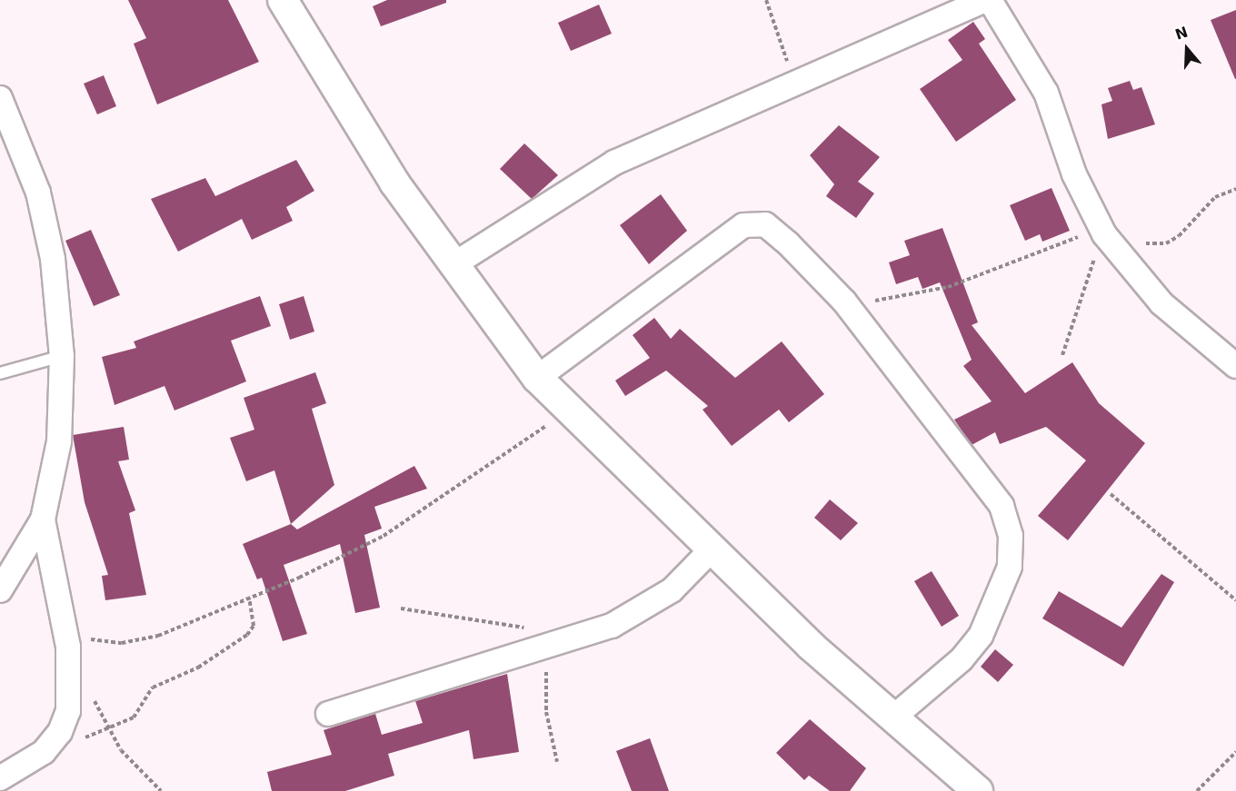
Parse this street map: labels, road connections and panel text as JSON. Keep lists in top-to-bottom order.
{
  "north": "top"
}
